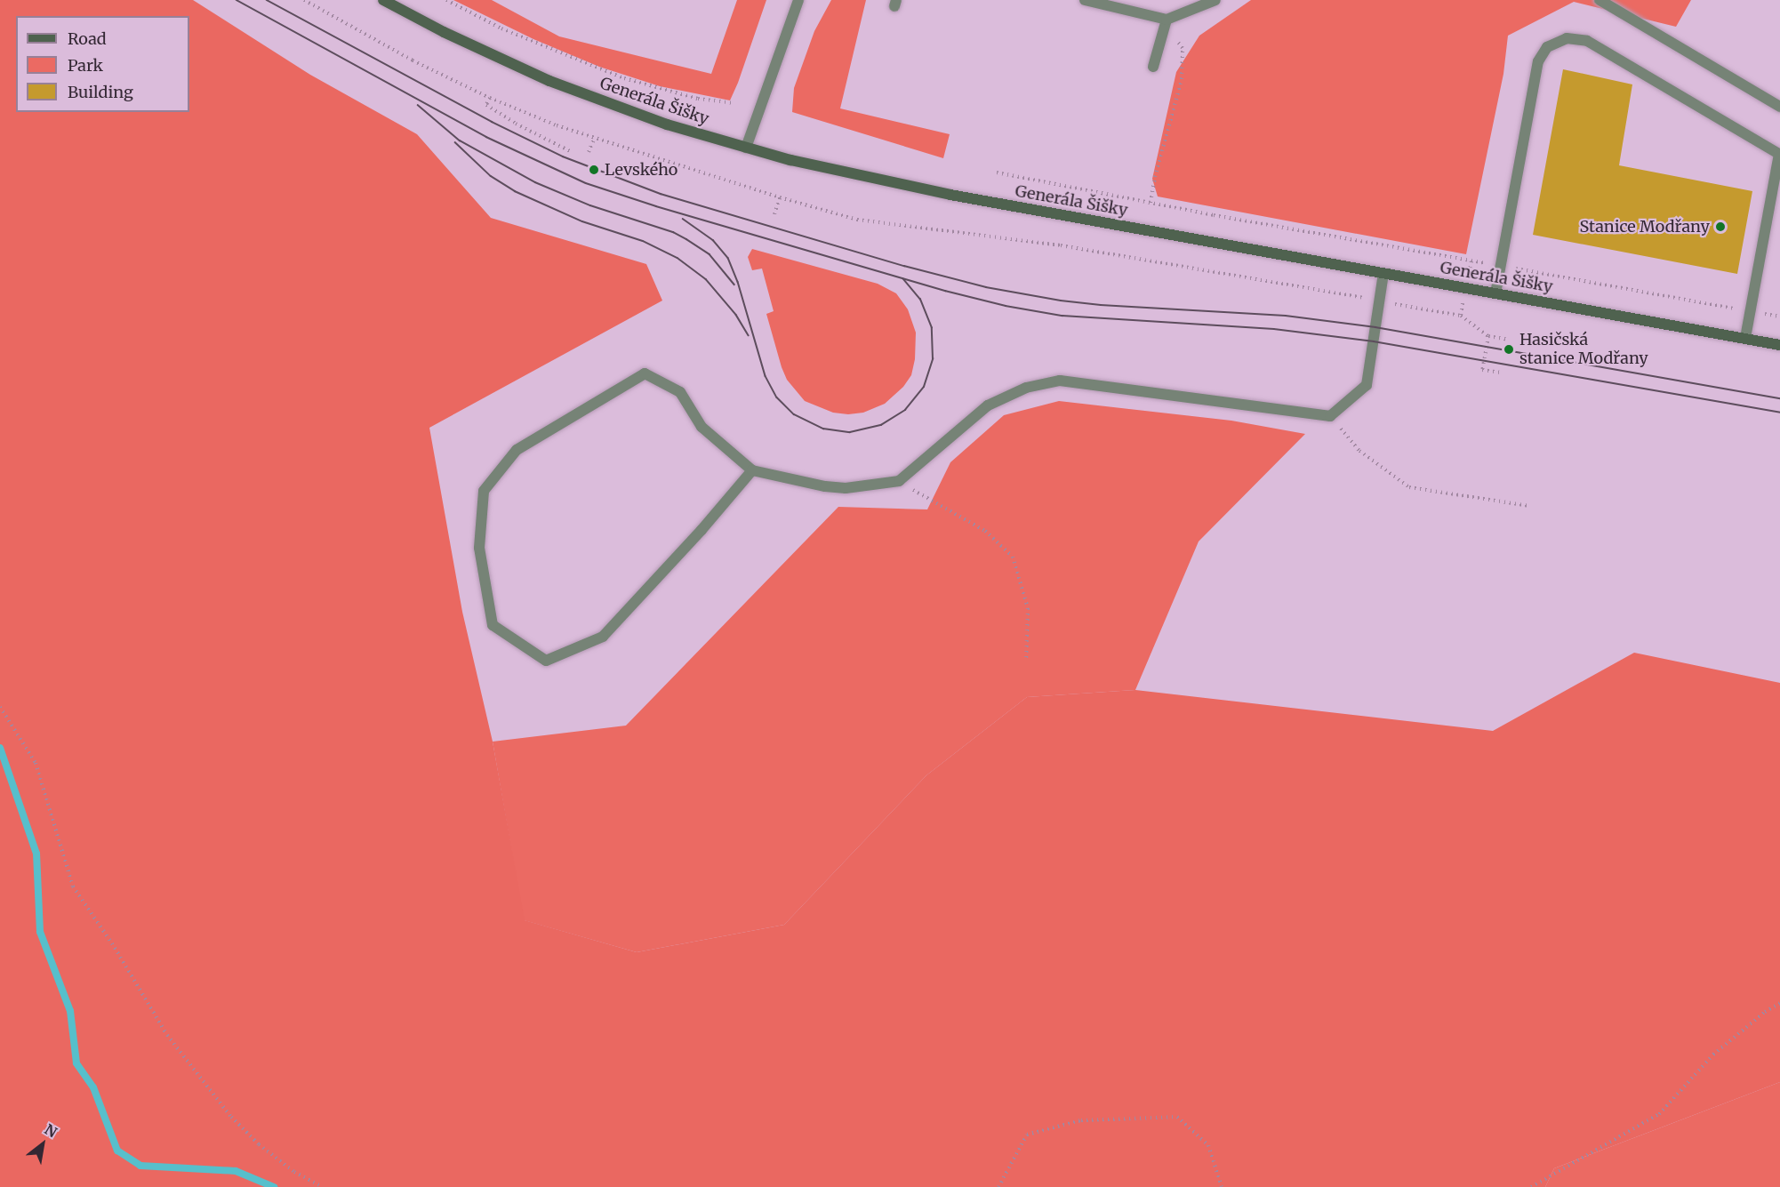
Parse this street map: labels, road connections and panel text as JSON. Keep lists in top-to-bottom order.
{
  "streets": {
    "main road": ["Generála Šišky"]
  },
  "places": ["Levského", "Stanice Modřany", "Hasičská stanice Modřany"],
  "legend": ["Road", "Park", "Building"],
  "north": "top right"
}
